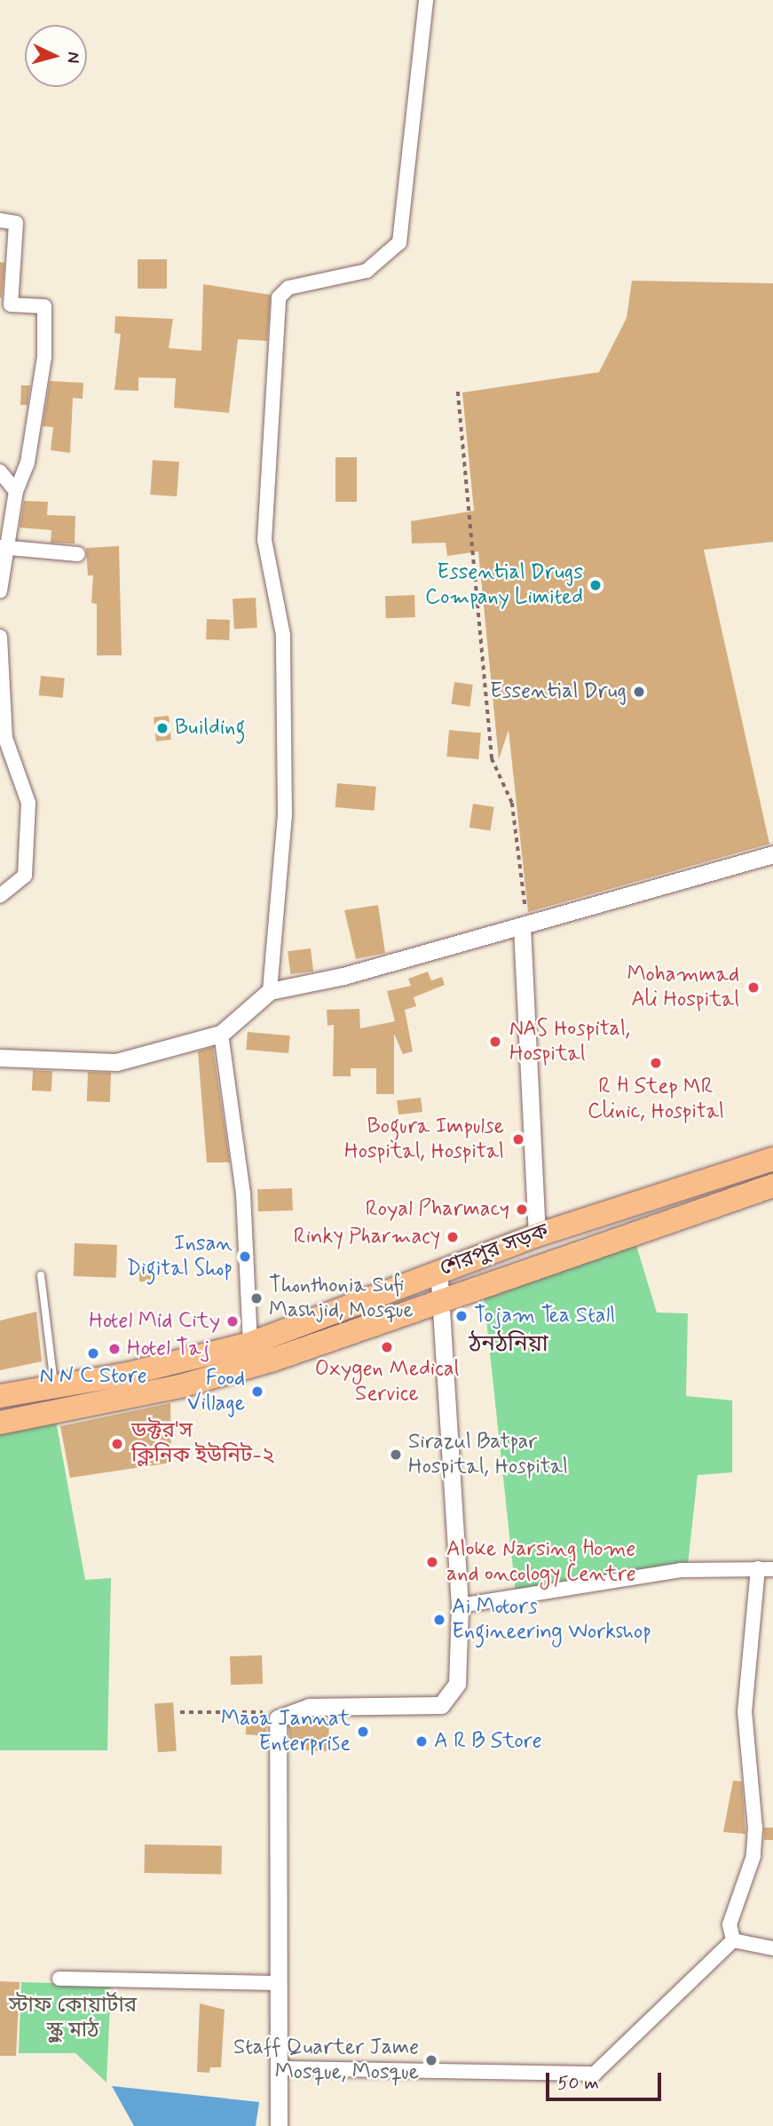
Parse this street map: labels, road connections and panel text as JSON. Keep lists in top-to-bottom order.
{
  "streets": {
    "highway": ["শেরপুর সড়ক"]
  },
  "districts": ["ঠনঠনিয়া"],
  "parks": ["স্টাফ কোয়ার্টার স্কুল মাঠ"],
  "places": [
    "Essential Drugs Company Limited",
    "Essential Drug",
    "Building",
    "Mohammad Ali Hospital",
    "NAS Hospital, Hospital",
    "R H Step MR Clinic, Hospital",
    "Bogura Impulse Hospital, Hospital",
    "Royal Pharmacy",
    "Rinky Pharmacy",
    "Insan Digital Shop",
    "Thonthonia Sufi Mashjid, Mosque",
    "Tojam Tea Stall",
    "Hotel Mid City",
    "Oxygen Medical Service",
    "Hotel Taj",
    "N N C Store",
    "Food Village",
    "ডক্টর'স ক্লিনিক ইউনিট-২",
    "Sirazul Batpar Hospital, Hospital",
    "Aloke Narsing Home and oncology Centre",
    "Ai Motors Engineering Workshop",
    "Maoa Jannat Enterprise",
    "A R B Store",
    "Staff Quarter Jame Mosque, Mosque"
  ],
  "scale_bar": "50 m",
  "north": "right"
}
